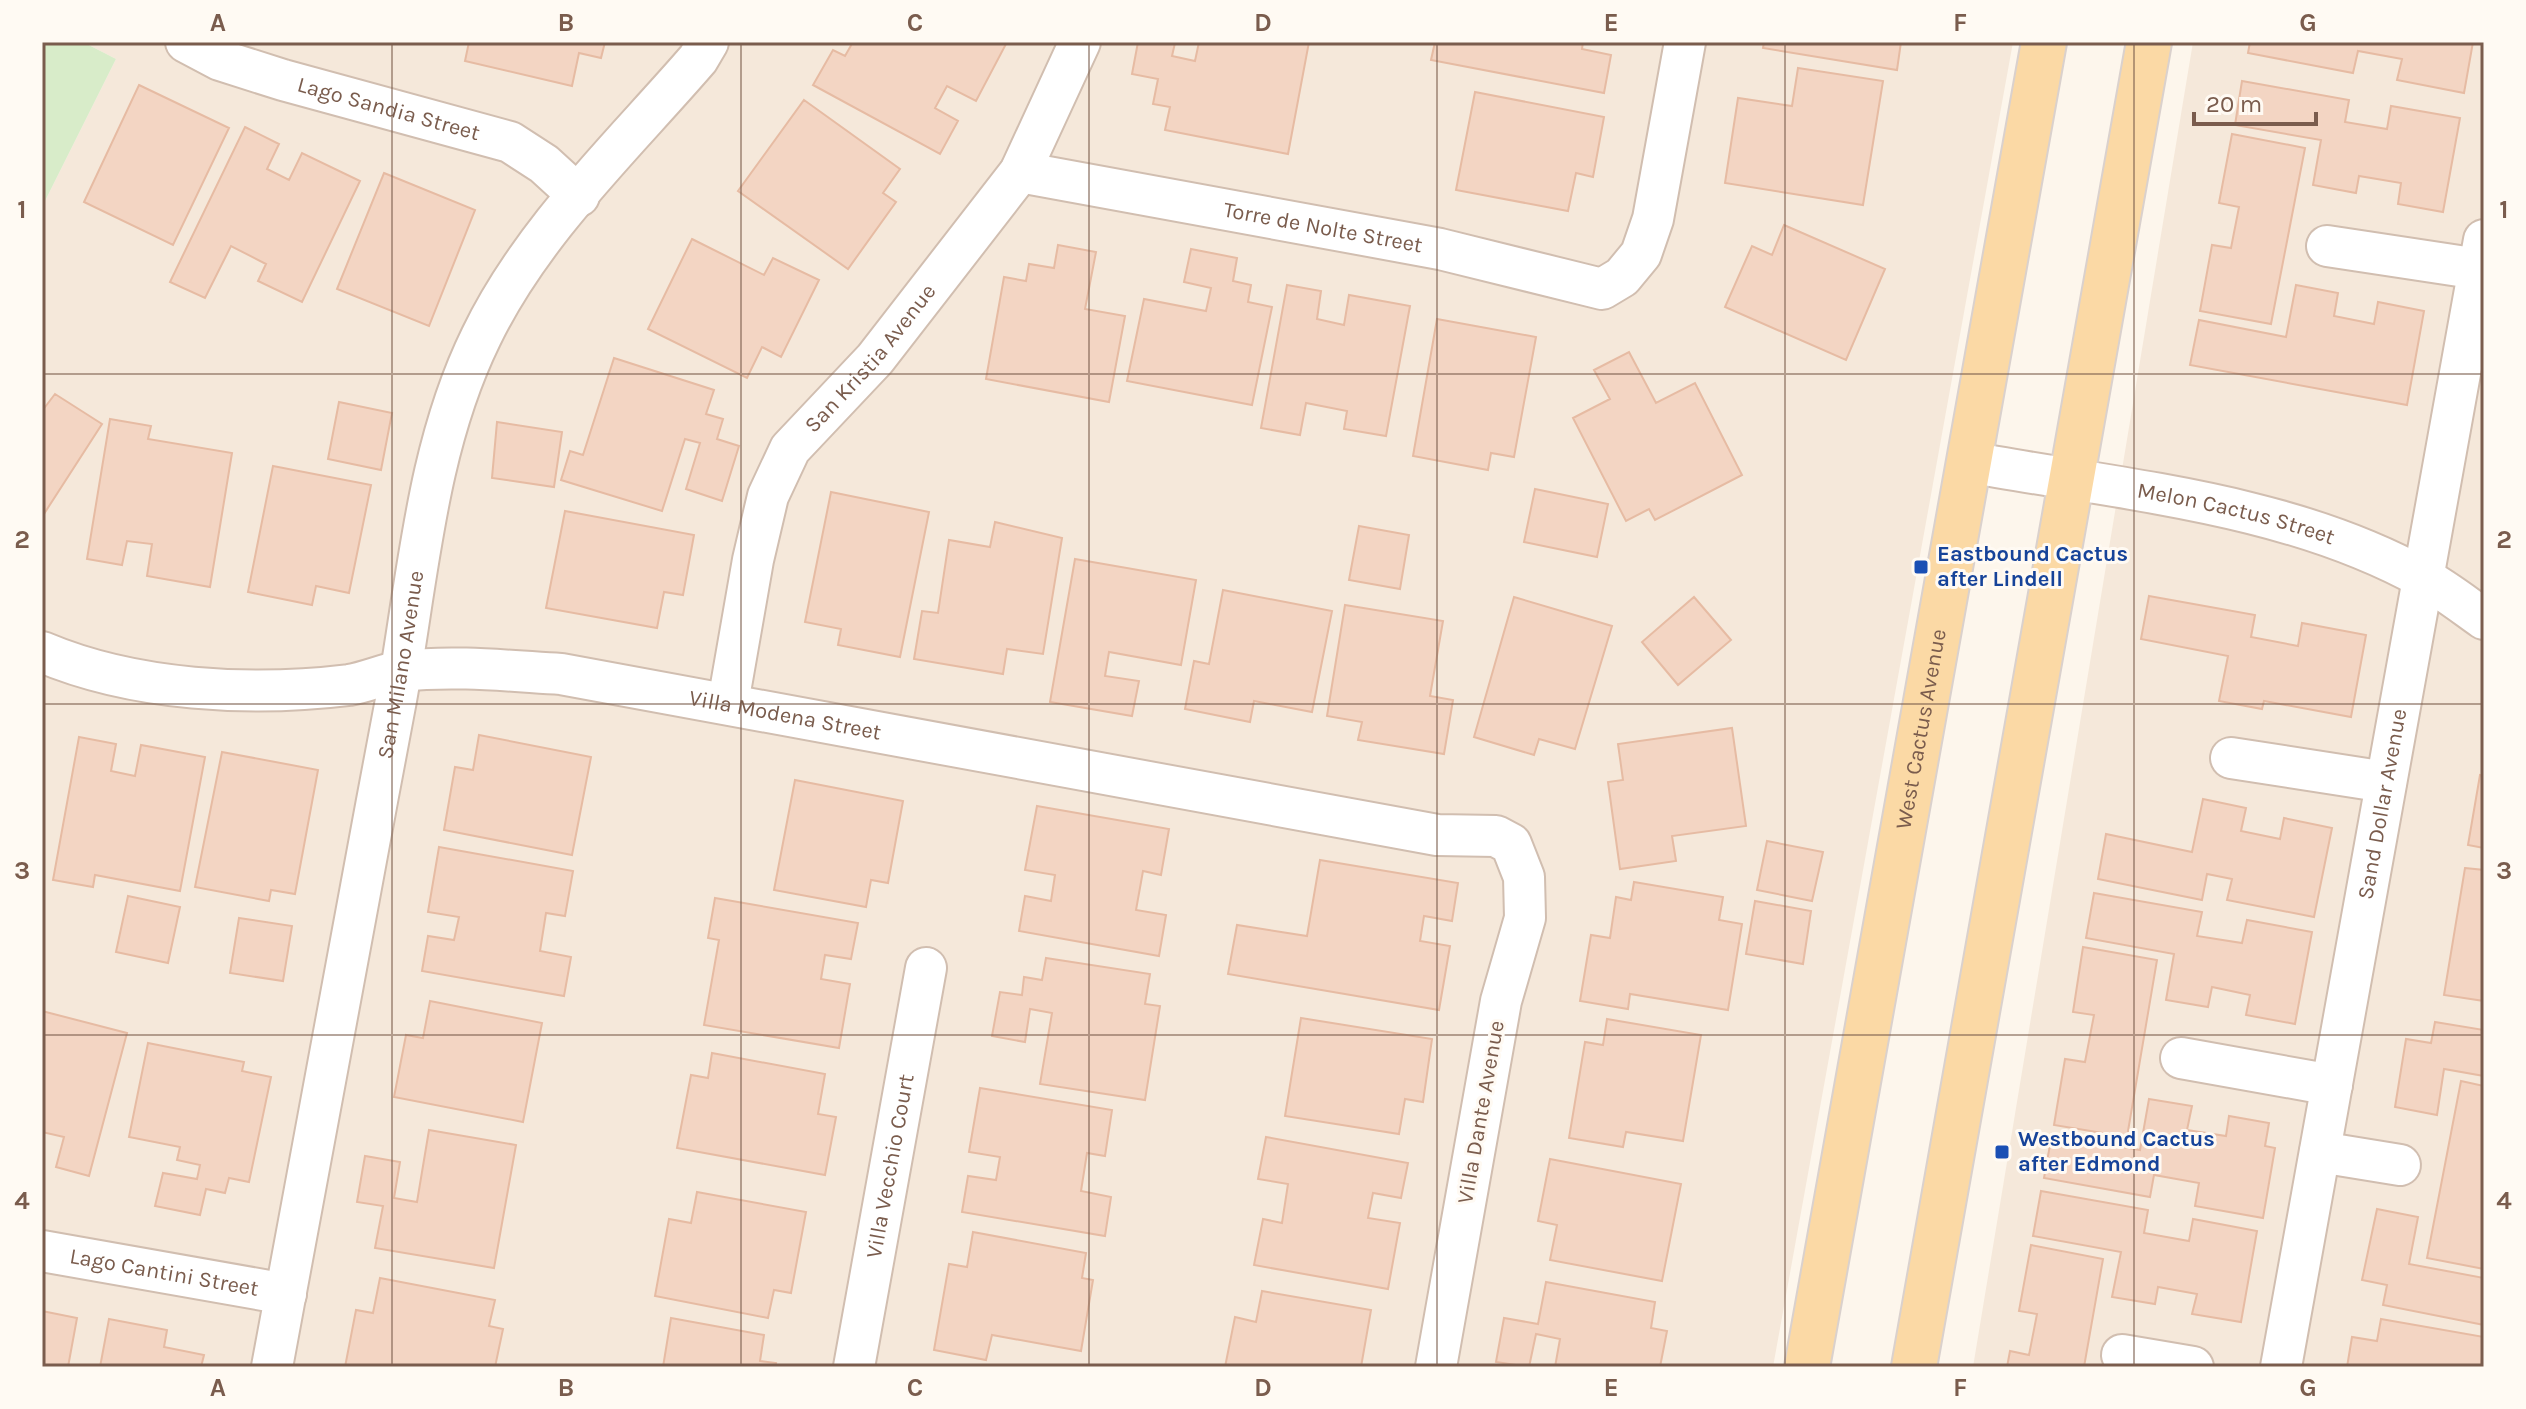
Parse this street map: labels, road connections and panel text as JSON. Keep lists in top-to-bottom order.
{
  "streets": {
    "main road": ["West Cactus Avenue"],
    "street": [
      "Lago Sandia Street",
      "Torre de Nolte Street",
      "San Kristia Avenue",
      "Melon Cactus Street",
      "San Milano Avenue",
      "Villa Modena Street",
      "Sand Dollar Avenue",
      "Villa Dante Avenue",
      "Villa Vecchio Court",
      "Lago Cantini Street"
    ]
  },
  "crossings": [
    ["Lago Sandia Street", "San Milano Avenue"],
    ["Torre de Nolte Street", "San Kristia Avenue"],
    ["San Kristia Avenue", "Villa Modena Street"],
    ["Melon Cactus Street", "West Cactus Avenue"],
    ["Melon Cactus Street", "Sand Dollar Avenue"],
    ["San Milano Avenue", "Villa Modena Street"],
    ["San Milano Avenue", "Lago Cantini Street"],
    ["Villa Modena Street", "Villa Dante Avenue"]
  ],
  "places": {
    "transit": ["Eastbound Cactus after Lindell", "Westbound Cactus after Edmond"]
  },
  "scale_bar": "20 m",
  "grid": {
    "columns": [
      "A",
      "B",
      "C",
      "D",
      "E",
      "F",
      "G"
    ],
    "rows": [
      "1",
      "2",
      "3",
      "4"
    ]
  }
}
